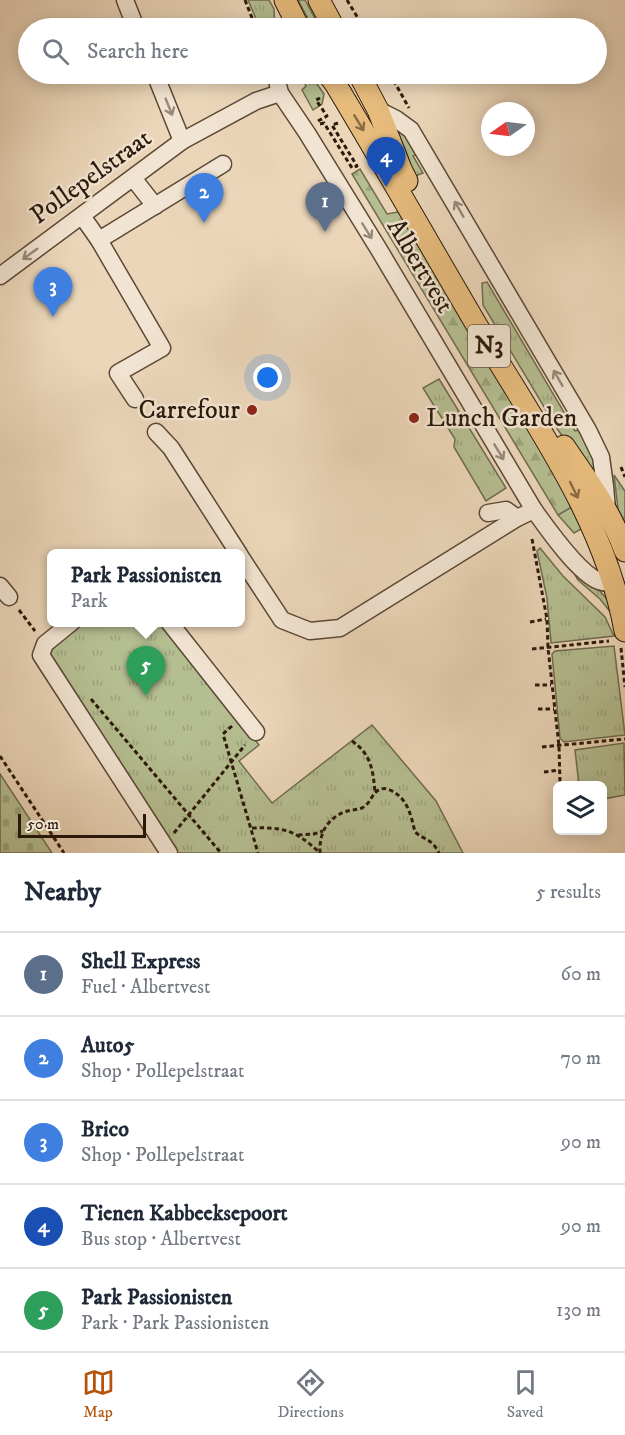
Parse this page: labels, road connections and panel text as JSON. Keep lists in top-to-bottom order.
{
  "streets": {
    "main road": ["Albertvest", "N3"],
    "street": ["Pollepelstraat"]
  },
  "places": ["Carrefour", "Lunch Garden"],
  "scale_bar": "50 m",
  "north": "left",
  "page": {
    "search": "Search here",
    "pins": [
      "4",
      "2",
      "1",
      "3",
      "5"
    ],
    "popup": ["Park Passionisten", "Park"],
    "scale": "50 m",
    "heading": ["Nearby", "5 results"],
    "list": [
      {
        "mark": "1",
        "name": "Shell Express",
        "note": "Fuel · Albertvest",
        "value": "60 m"
      },
      {
        "mark": "2",
        "name": "Auto5",
        "note": "Shop · Pollepelstraat",
        "value": "70 m"
      },
      {
        "mark": "3",
        "name": "Brico",
        "note": "Shop · Pollepelstraat",
        "value": "90 m"
      },
      {
        "mark": "4",
        "name": "Tienen Kabbeeksepoort",
        "note": "Bus stop · Albertvest",
        "value": "90 m"
      },
      {
        "mark": "5",
        "name": "Park Passionisten",
        "note": "Park · Park Passionisten",
        "value": "130 m"
      }
    ],
    "nav": ["Map", "Directions", "Saved"]
  }
}
